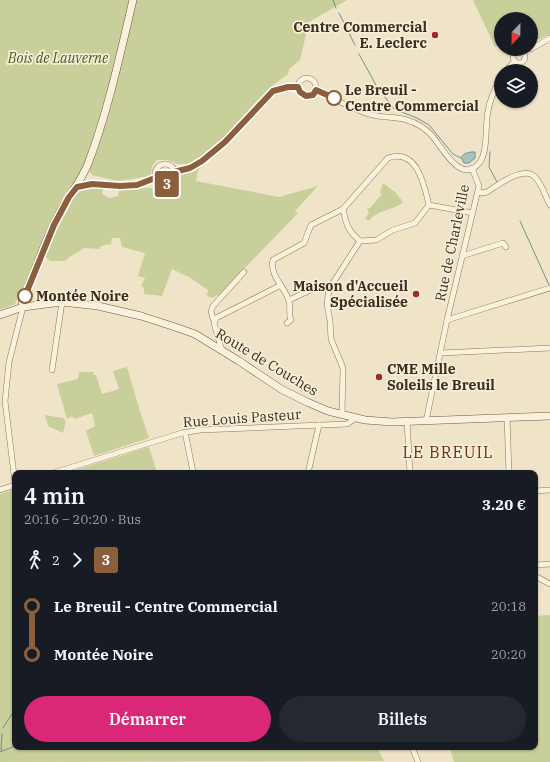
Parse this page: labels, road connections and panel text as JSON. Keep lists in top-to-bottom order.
{
  "streets": {
    "main road": ["Route de Couches"],
    "street": ["Rue de Charleville", "Rue Louis Pasteur"]
  },
  "crossings": [
    ["Rue de Charleville", "Route de Couches"]
  ],
  "districts": ["LE BREUIL"],
  "parks": ["Bois de Lauverne"],
  "places": [
    "Centre Commercial E. Leclerc",
    "Le Breuil - Centre Commercial",
    "Maison d'Accueil Spécialisée",
    "Montée Noire",
    "CME Mille Soleils le Breuil"
  ],
  "lines": ["bus line 3"],
  "north": "bottom",
  "page": {
    "on_map": "3",
    "heading": ["4 min", "20:16 – 20:20 · Bus", "3.20 €"],
    "legs": ["2", "3"],
    "list": [
      {
        "name": "Le Breuil - Centre Commercial",
        "value": "20:18"
      },
      {
        "name": "Montée Noire",
        "value": "20:20"
      }
    ],
    "buttons": ["Démarrer", "Billets"]
  }
}
